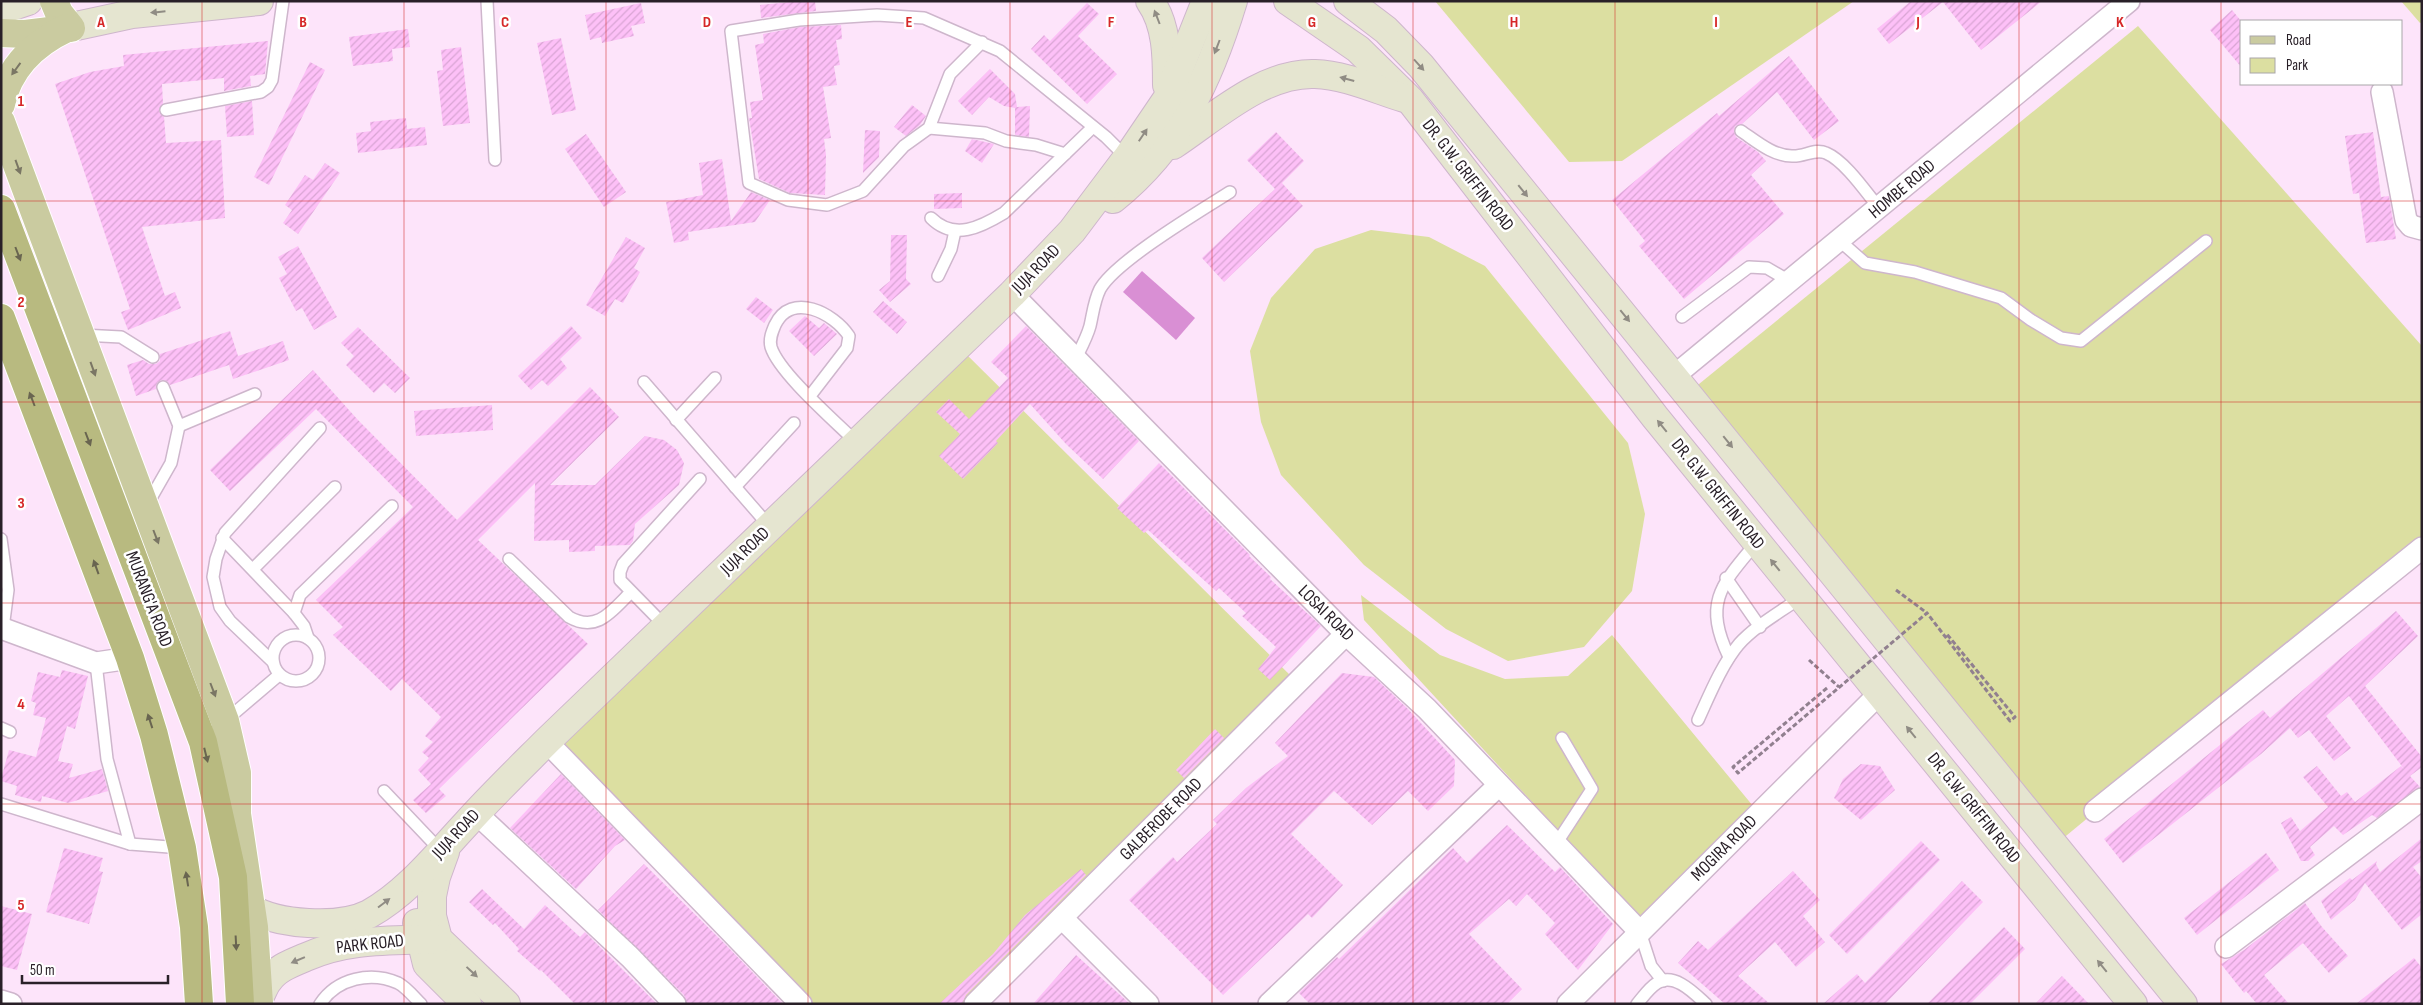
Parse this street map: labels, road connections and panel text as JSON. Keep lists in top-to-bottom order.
{
  "streets": {
    "highway": ["MURANG'A ROAD"],
    "main road": ["DR. G.W. GRIFFIN ROAD", "JUJA ROAD", "PARK ROAD"],
    "street": [
      "HOMBE ROAD",
      "LOSAI ROAD",
      "GALBEROBE ROAD",
      "MOGIRA ROAD"
    ]
  },
  "crossings": [
    ["DR. G.W. GRIFFIN ROAD", "HOMBE ROAD"],
    ["DR. G.W. GRIFFIN ROAD", "MOGIRA ROAD"],
    ["JUJA ROAD", "MURANG'A ROAD"],
    ["JUJA ROAD", "LOSAI ROAD"],
    ["JUJA ROAD", "PARK ROAD"],
    ["MURANG'A ROAD", "PARK ROAD"],
    ["LOSAI ROAD", "GALBEROBE ROAD"],
    ["LOSAI ROAD", "MOGIRA ROAD"]
  ],
  "one_way": ["PARK ROAD"],
  "legend": ["Road", "Park"],
  "scale_bar": "50 m",
  "grid": {
    "columns": [
      "A",
      "B",
      "C",
      "D",
      "E",
      "F",
      "G",
      "H",
      "I",
      "J",
      "K"
    ],
    "rows": [
      "1",
      "2",
      "3",
      "4",
      "5"
    ]
  }
}
